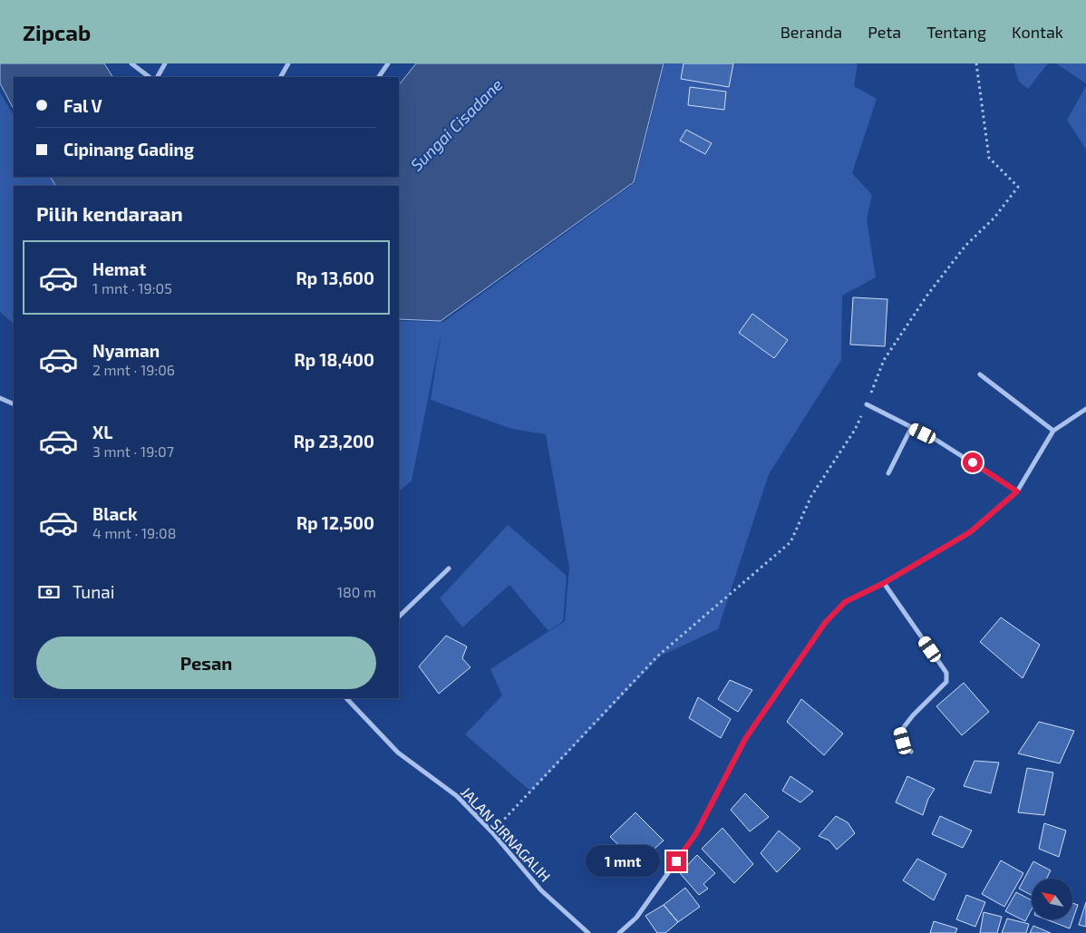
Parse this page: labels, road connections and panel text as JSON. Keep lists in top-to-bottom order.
{
  "streets": {
    "street": ["JALAN SIRNAGALIH"]
  },
  "water": ["Sungai Cisadane"],
  "north": "top left",
  "page": {
    "header": "Zipcab",
    "nav": [
      "Beranda",
      "Peta",
      "Tentang",
      "Kontak"
    ],
    "banner": ["Fal V", "Cipinang Gading"],
    "heading": "Pilih kendaraan",
    "list": [
      {
        "name": "Hemat",
        "note": "1 mnt · 19:05",
        "value": "Rp 13,600"
      },
      {
        "name": "Nyaman",
        "note": "2 mnt · 19:06",
        "value": "Rp 18,400"
      },
      {
        "name": "XL",
        "note": "3 mnt · 19:07",
        "value": "Rp 23,200"
      },
      {
        "name": "Black",
        "note": "4 mnt · 19:08",
        "value": "Rp 12,500"
      }
    ],
    "pay": ["Tunai", "180 m"],
    "buttons": "Pesan",
    "bubble": "1 mnt"
  }
}
